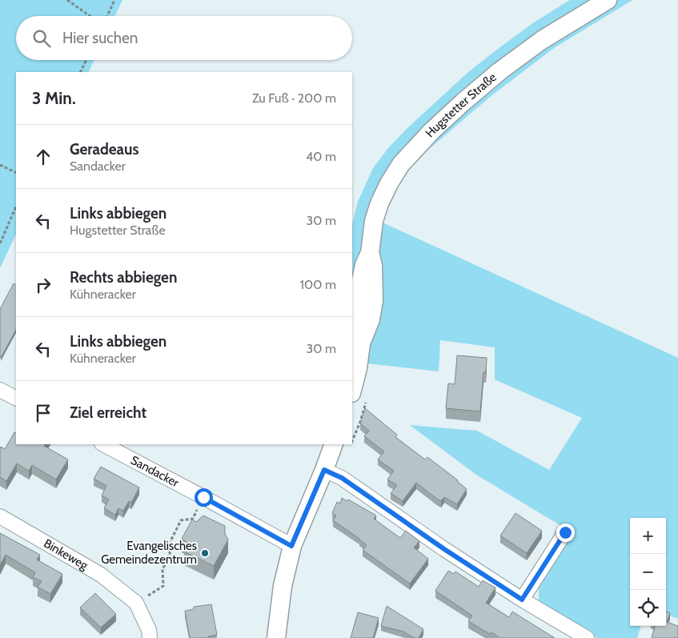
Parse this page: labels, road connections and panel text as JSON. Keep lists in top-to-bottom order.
{
  "streets": {
    "street": ["Hugstetter Straße", "Sandacker", "Binkeweg"]
  },
  "places": ["Evangelisches Gemeindezentrum"],
  "page": {
    "search": "Hier suchen",
    "heading": ["3 Min.", "Zu Fuß · 200 m"],
    "list": [
      ["Geradeaus", "Sandacker", "40 m"],
      ["Links abbiegen", "Hugstetter Straße", "30 m"],
      ["Rechts abbiegen", "Kühneracker", "100 m"],
      ["Links abbiegen", "Kühneracker", "30 m"],
      "Ziel erreicht"
    ],
    "map_buttons": ["+", "−"]
  }
}
